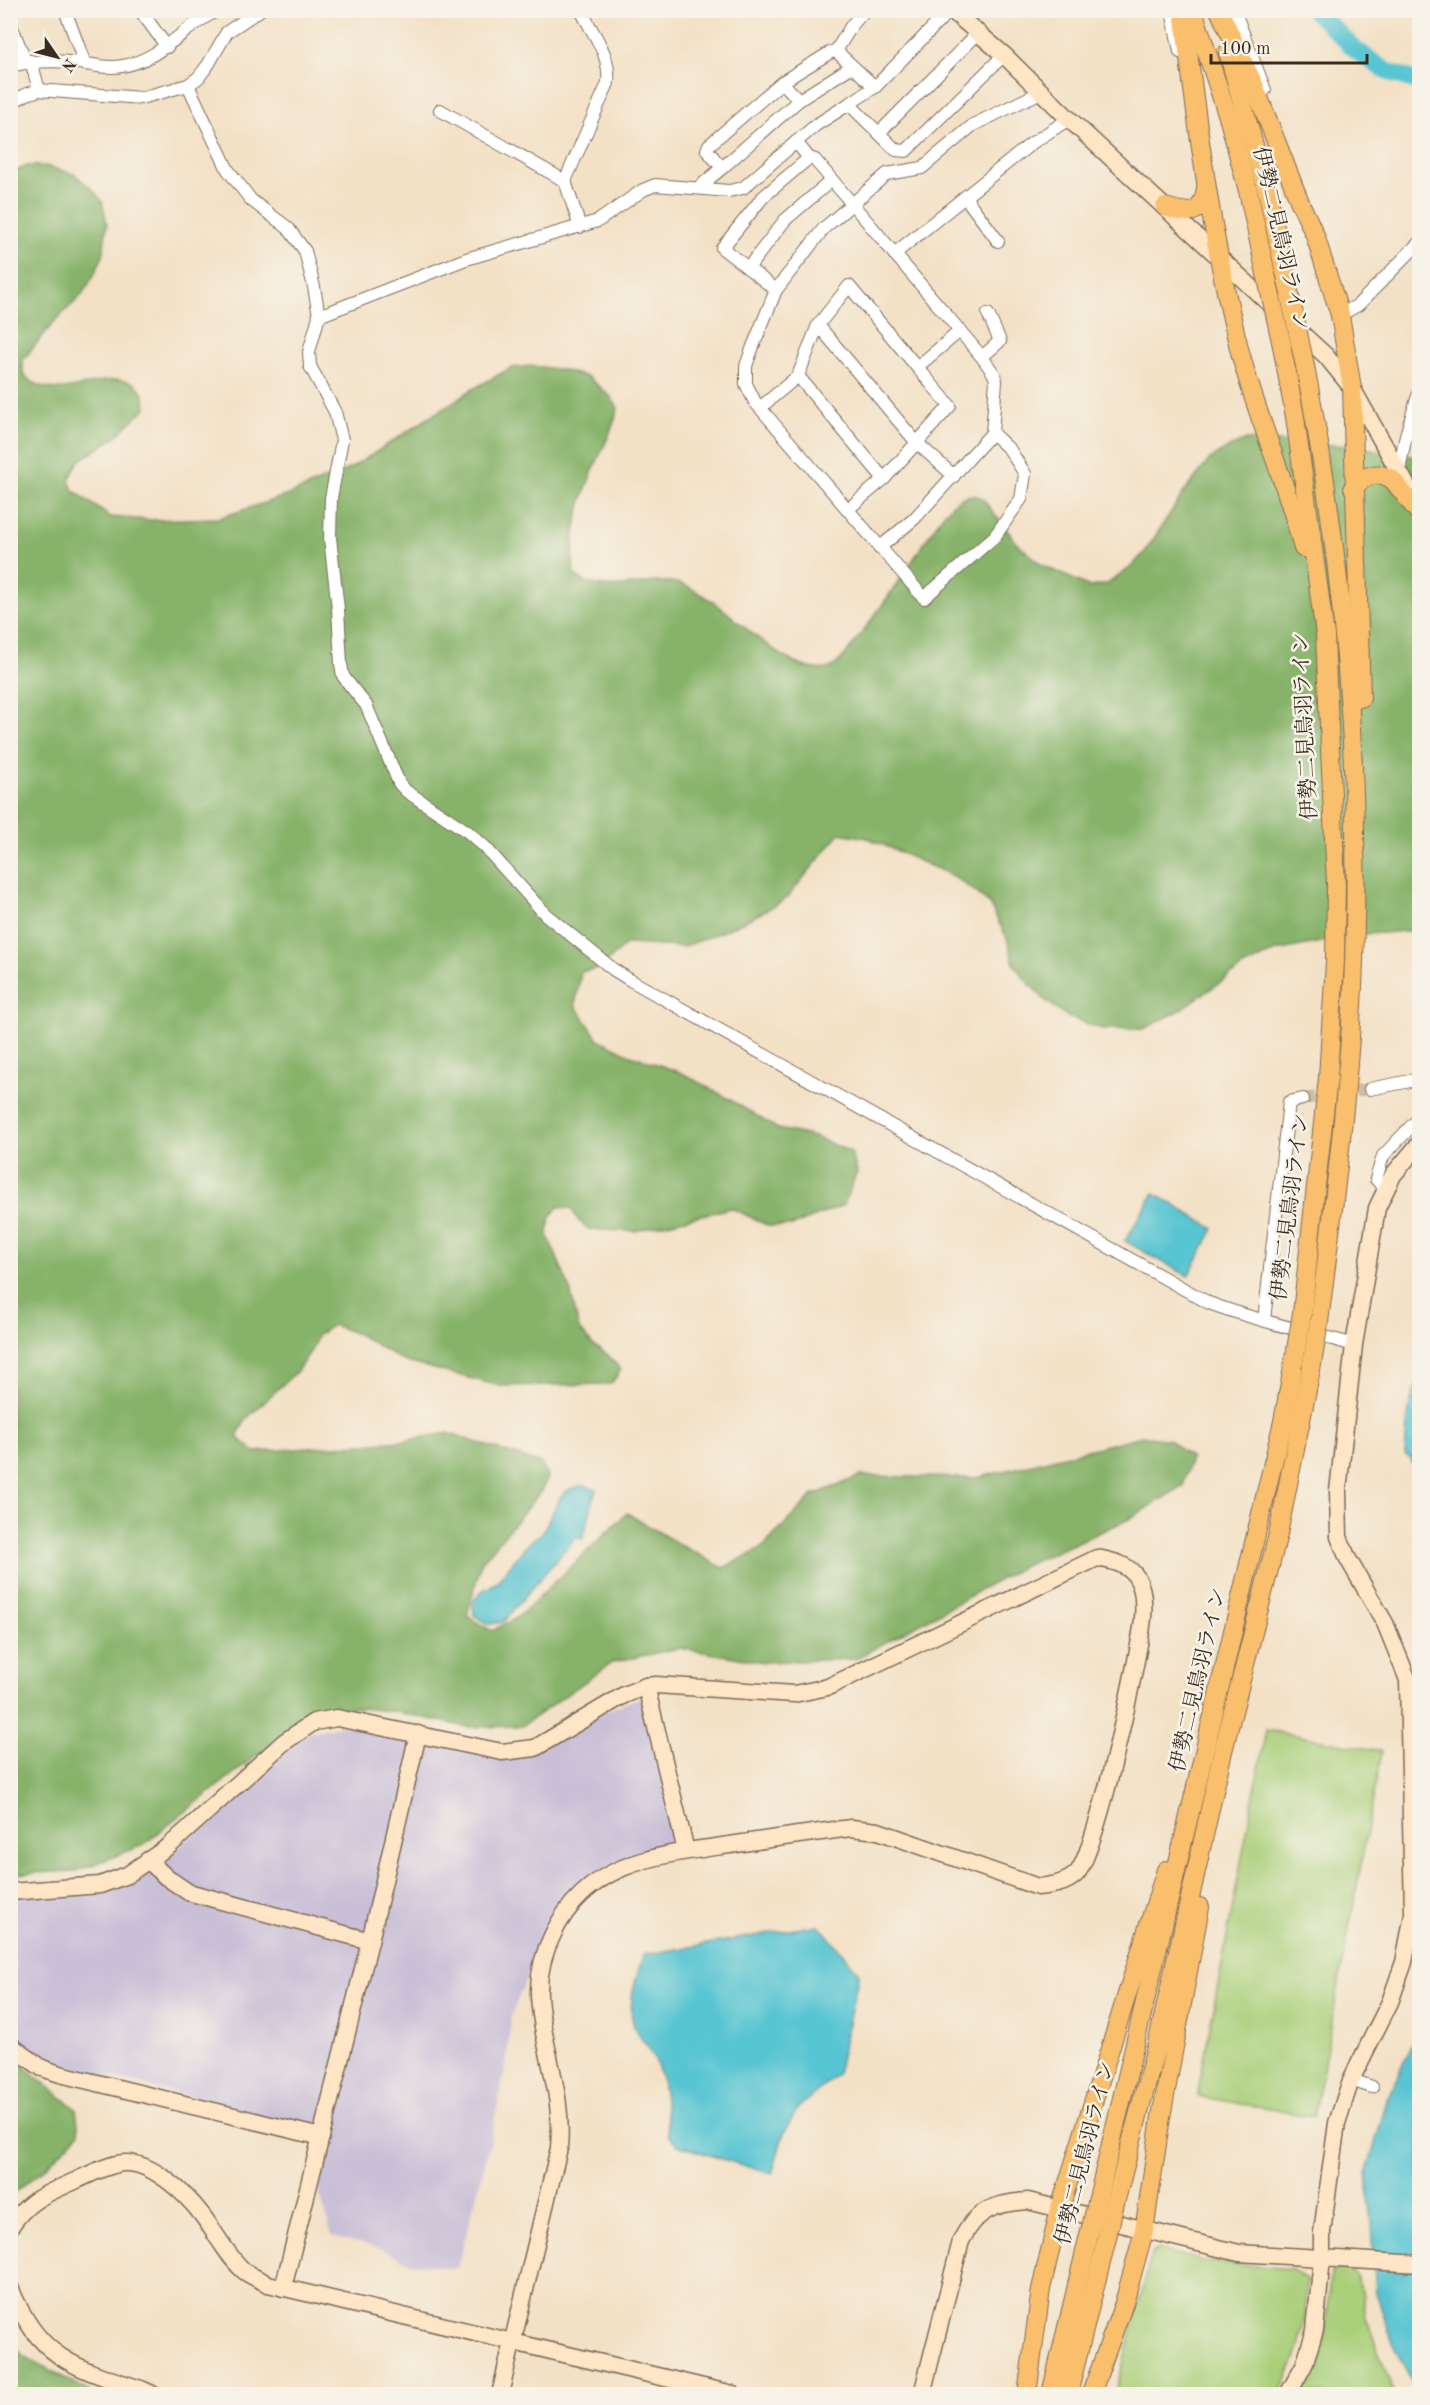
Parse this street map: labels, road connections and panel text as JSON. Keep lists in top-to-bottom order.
{
  "streets": {
    "main road": ["伊勢二見鳥羽ライン"]
  },
  "scale_bar": "100 m",
  "north": "bottom right"
}
